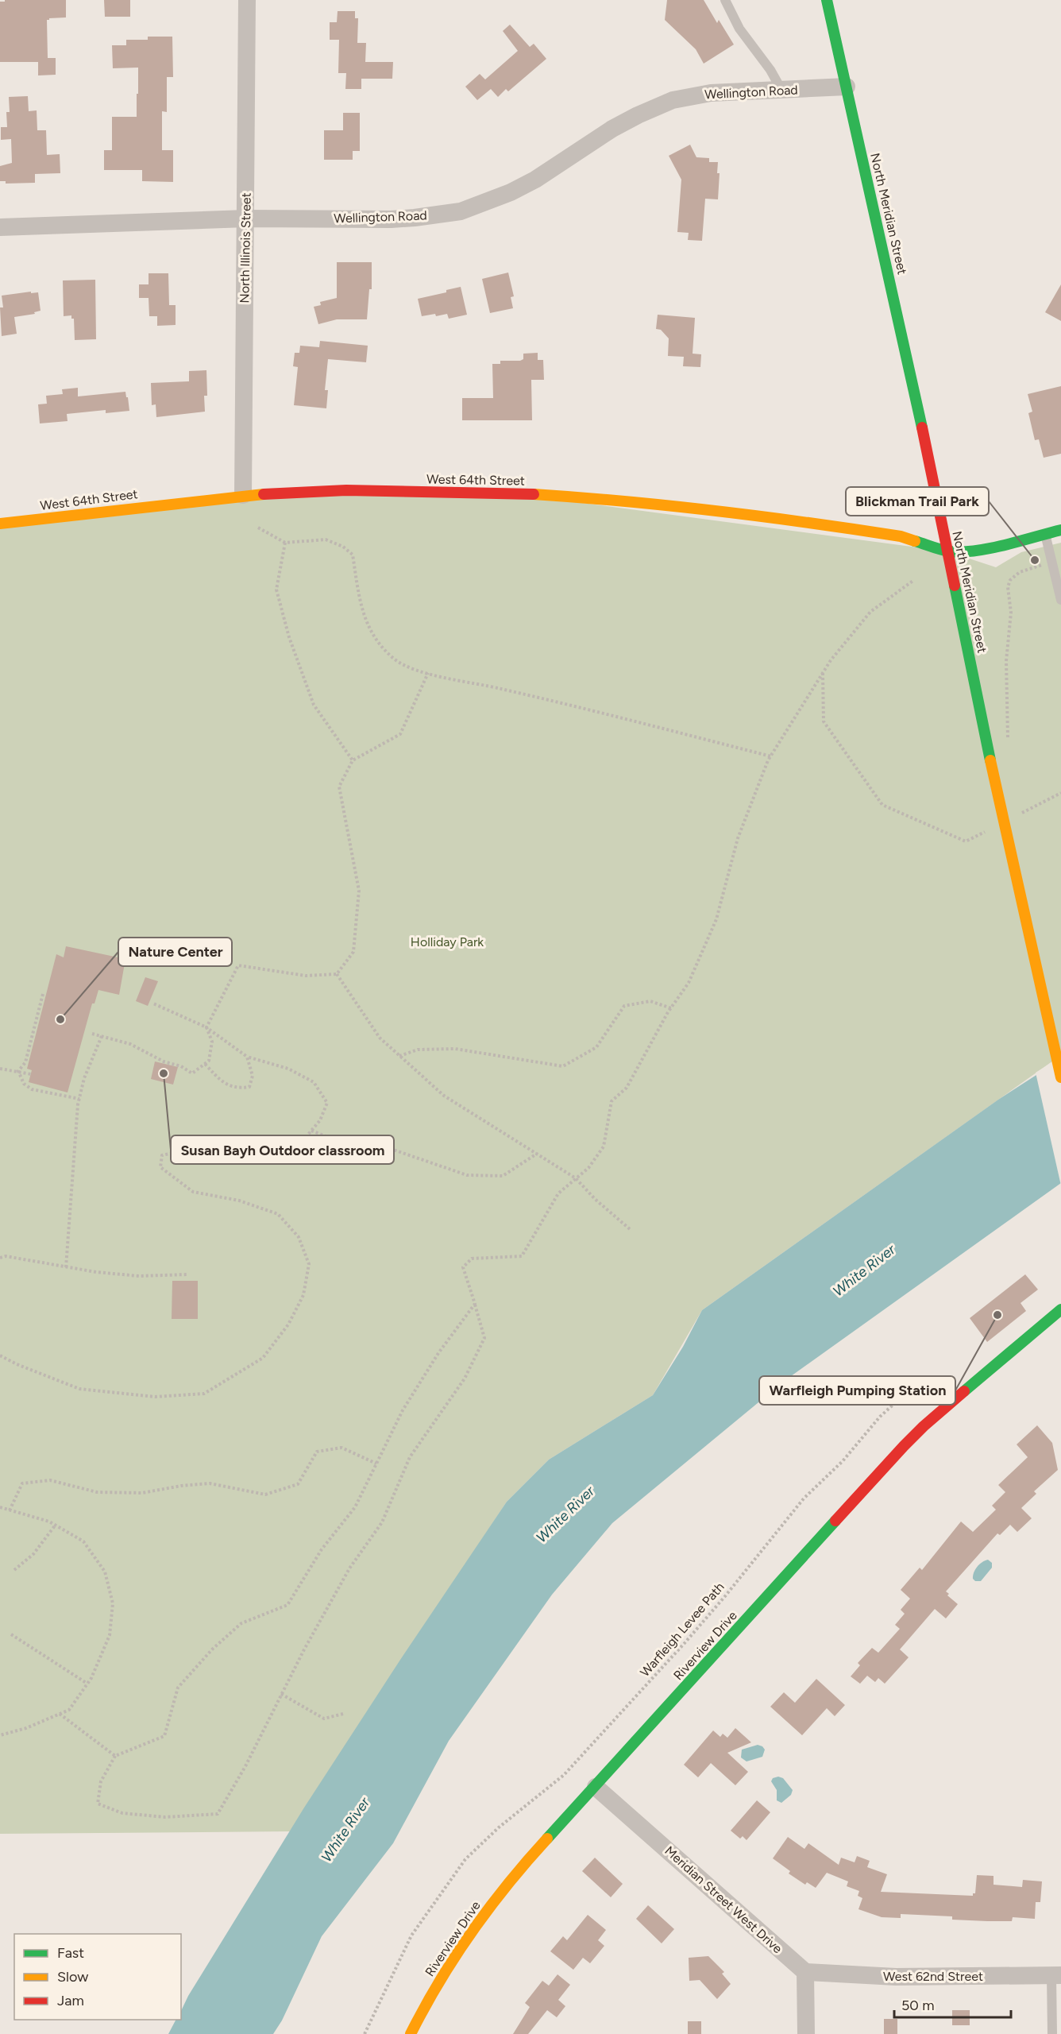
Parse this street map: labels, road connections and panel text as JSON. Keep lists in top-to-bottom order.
{
  "streets": {
    "street": [
      "Wellington Road",
      "North Meridian Street",
      "North Illinois Street",
      "West 64th Street",
      "Riverview Drive",
      "Meridian Street West Drive",
      "West 62nd Street"
    ],
    "path": ["Warfleigh Levee Path"]
  },
  "crossings": [
    ["Wellington Road", "North Meridian Street"],
    ["Wellington Road", "North Illinois Street"],
    ["North Meridian Street", "West 64th Street"],
    ["North Illinois Street", "West 64th Street"],
    ["Riverview Drive", "Meridian Street West Drive"],
    ["Meridian Street West Drive", "West 62nd Street"]
  ],
  "water": ["White River"],
  "parks": ["Holliday Park"],
  "places": [
    "Blickman Trail Park",
    "Nature Center",
    "Susan Bayh Outdoor classroom",
    "Warfleigh Pumping Station"
  ],
  "legend": ["Fast", "Slow", "Jam"],
  "scale_bar": "50 m"
}
